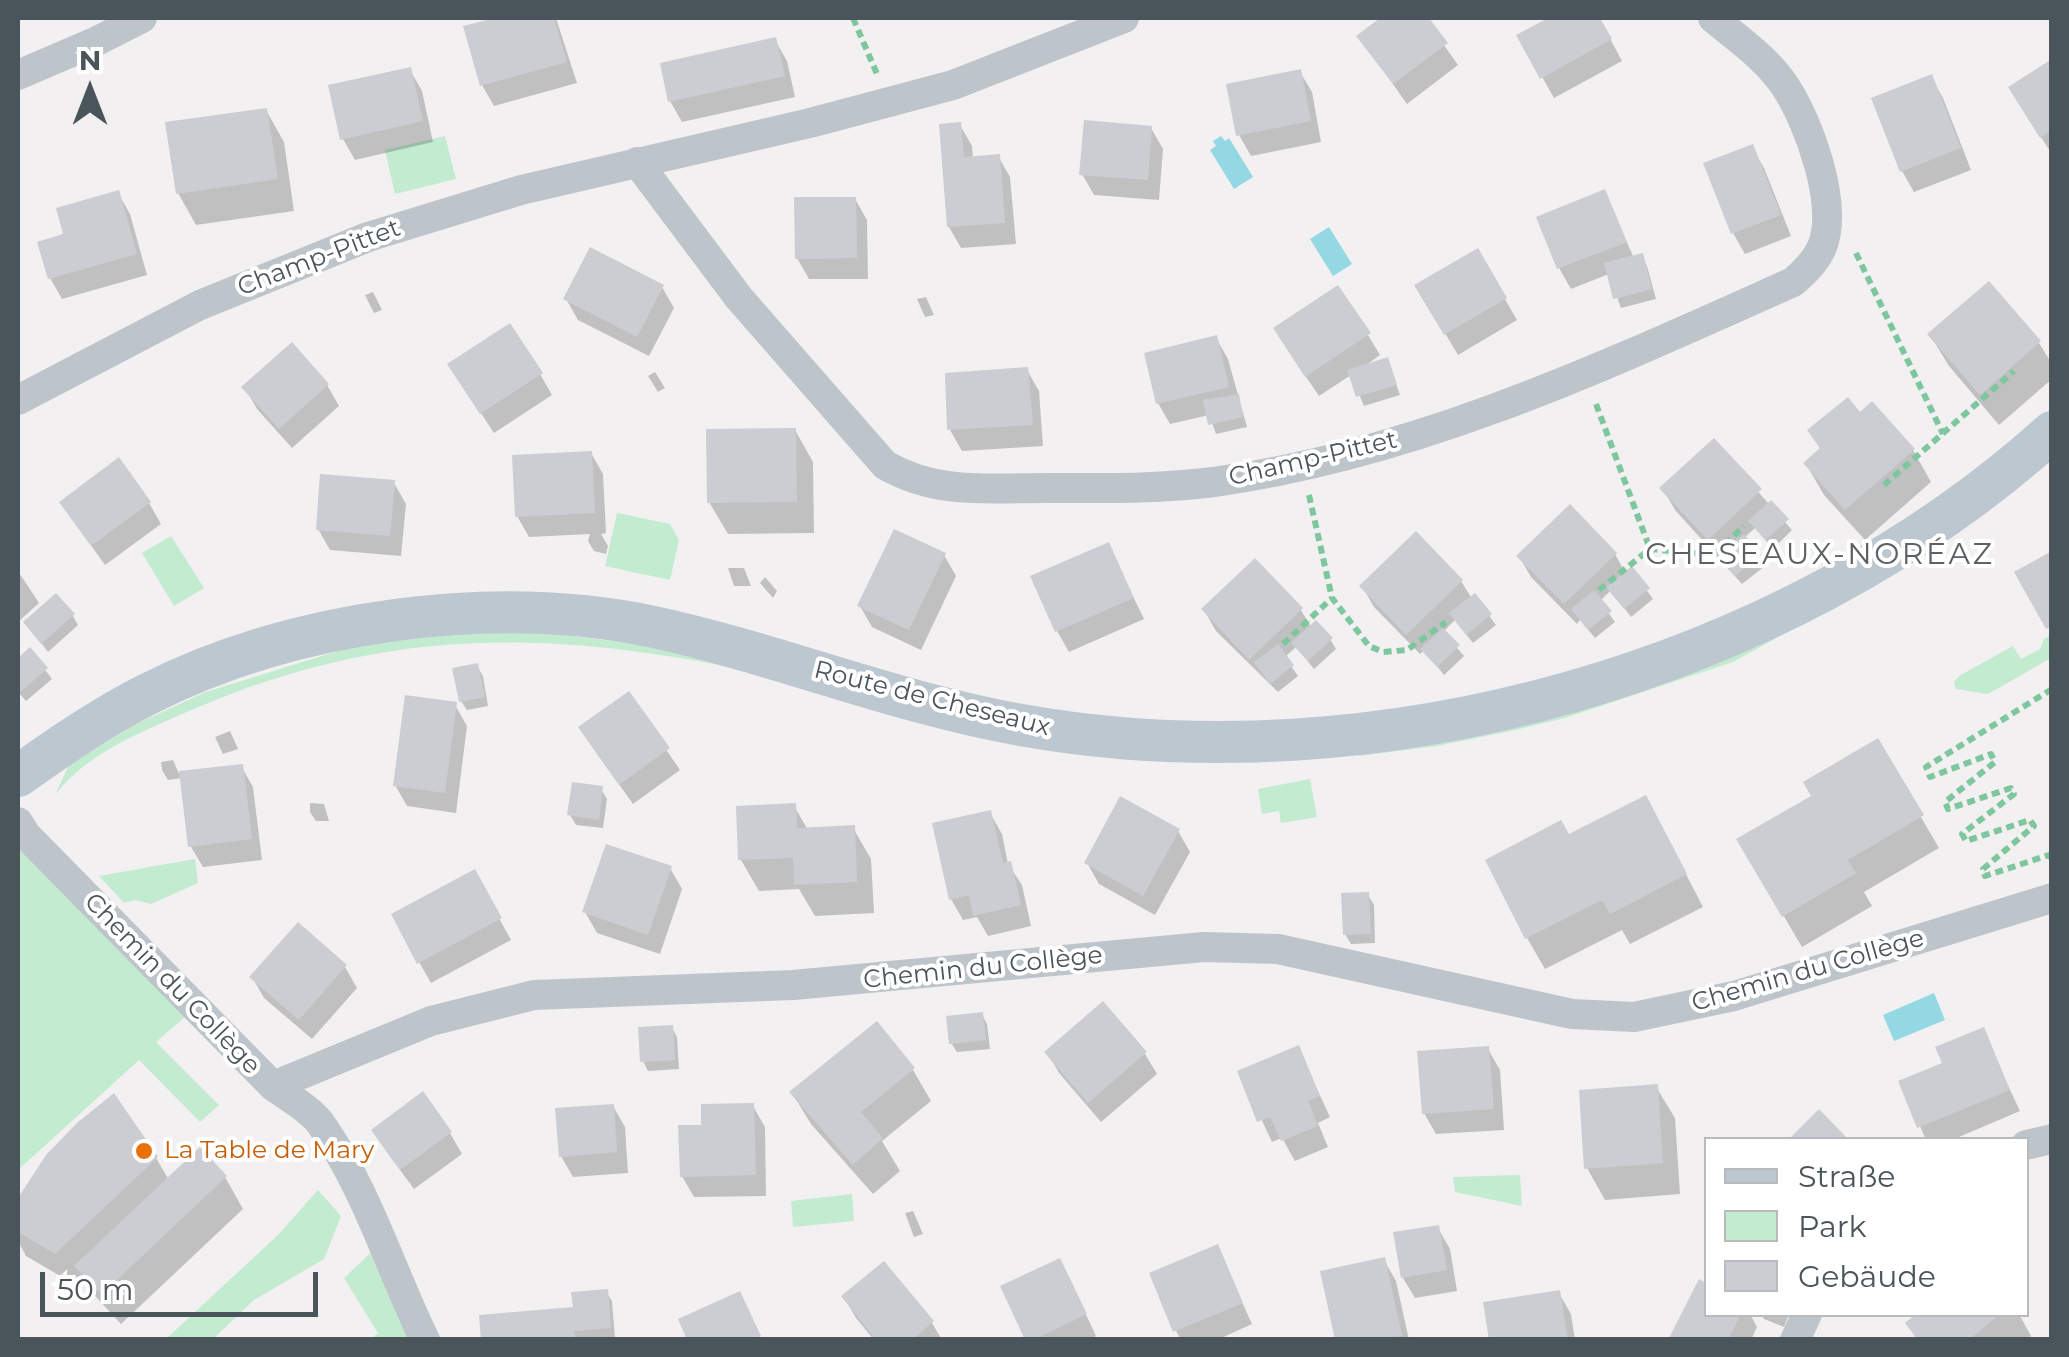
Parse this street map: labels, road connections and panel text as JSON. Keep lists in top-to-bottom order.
{
  "streets": {
    "street": ["Champ-Pittet", "Route de Cheseaux", "Chemin du Collège"]
  },
  "districts": ["CHESEAUX-NORÉAZ"],
  "places": ["La Table de Mary"],
  "legend": ["Straße", "Park", "Gebäude"],
  "scale_bar": "50 m",
  "north": "top"
}
